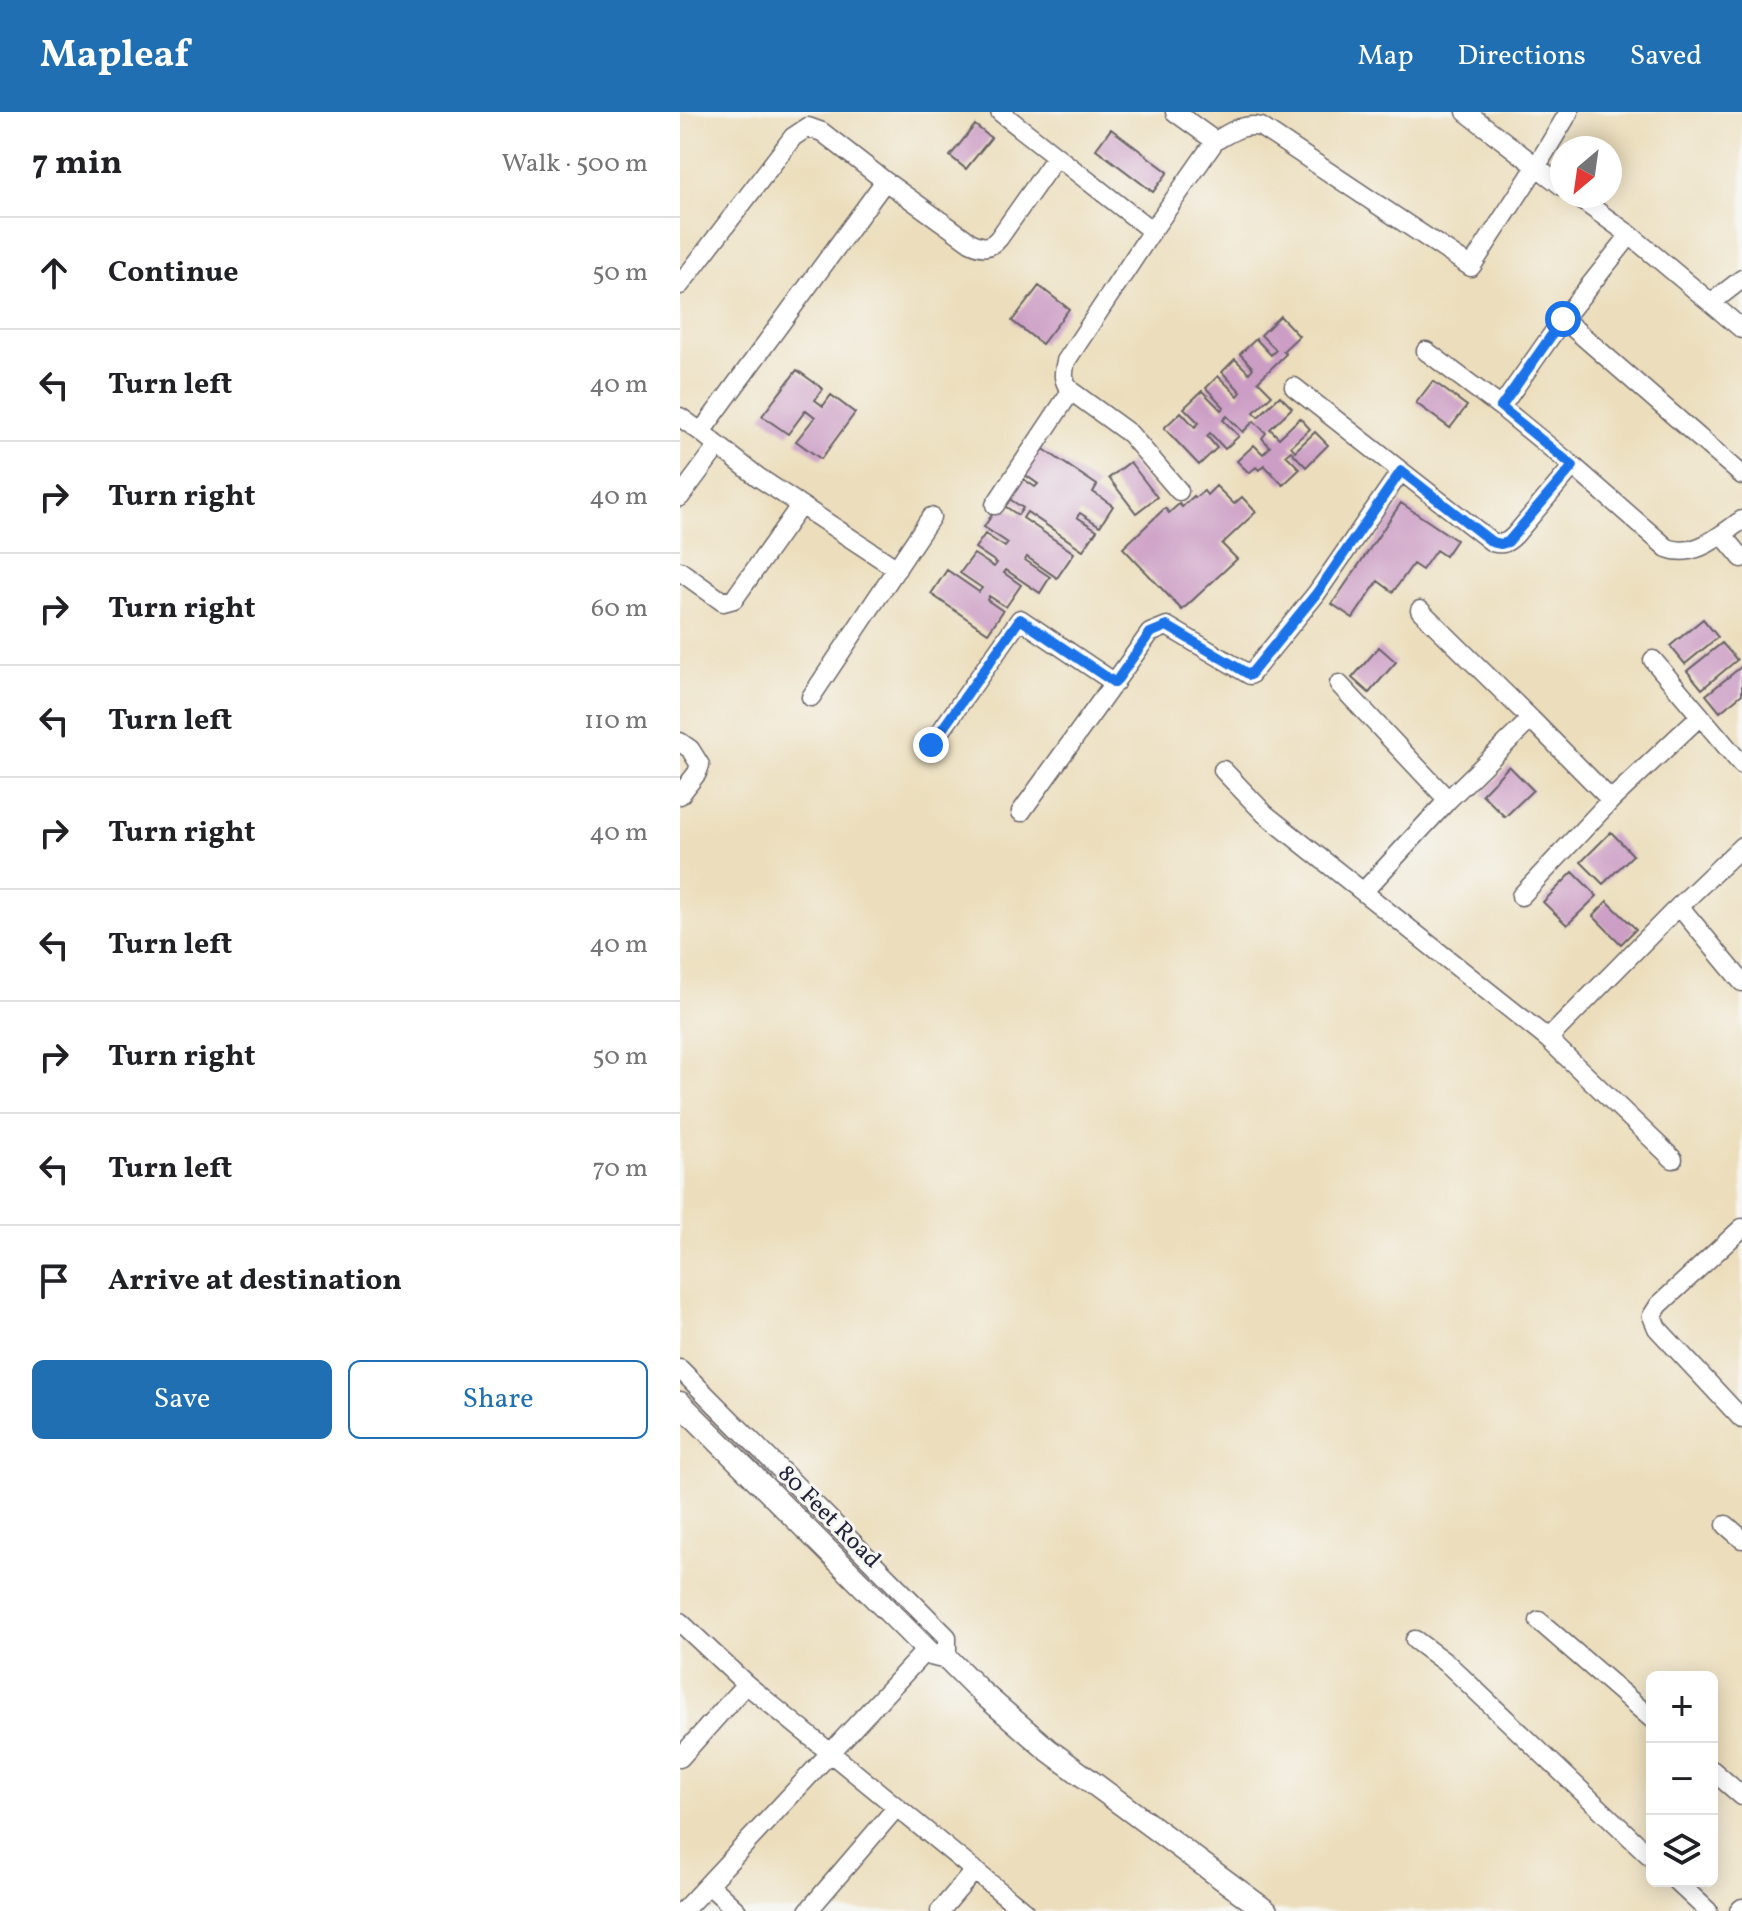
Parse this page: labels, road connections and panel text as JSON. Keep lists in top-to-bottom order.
{
  "streets": {
    "street": ["80 Feet Road"]
  },
  "north": "bottom left",
  "page": {
    "header": "Mapleaf",
    "nav": ["Map", "Directions", "Saved"],
    "heading": ["7 min", "Walk · 500 m"],
    "list": [
      ["Continue", "50 m"],
      ["Turn left", "40 m"],
      ["Turn right", "40 m"],
      ["Turn right", "60 m"],
      ["Turn left", "110 m"],
      ["Turn right", "40 m"],
      ["Turn left", "40 m"],
      ["Turn right", "50 m"],
      ["Turn left", "70 m"],
      "Arrive at destination"
    ],
    "buttons": ["Save", "Share"],
    "map_buttons": ["+", "−"]
  }
}
